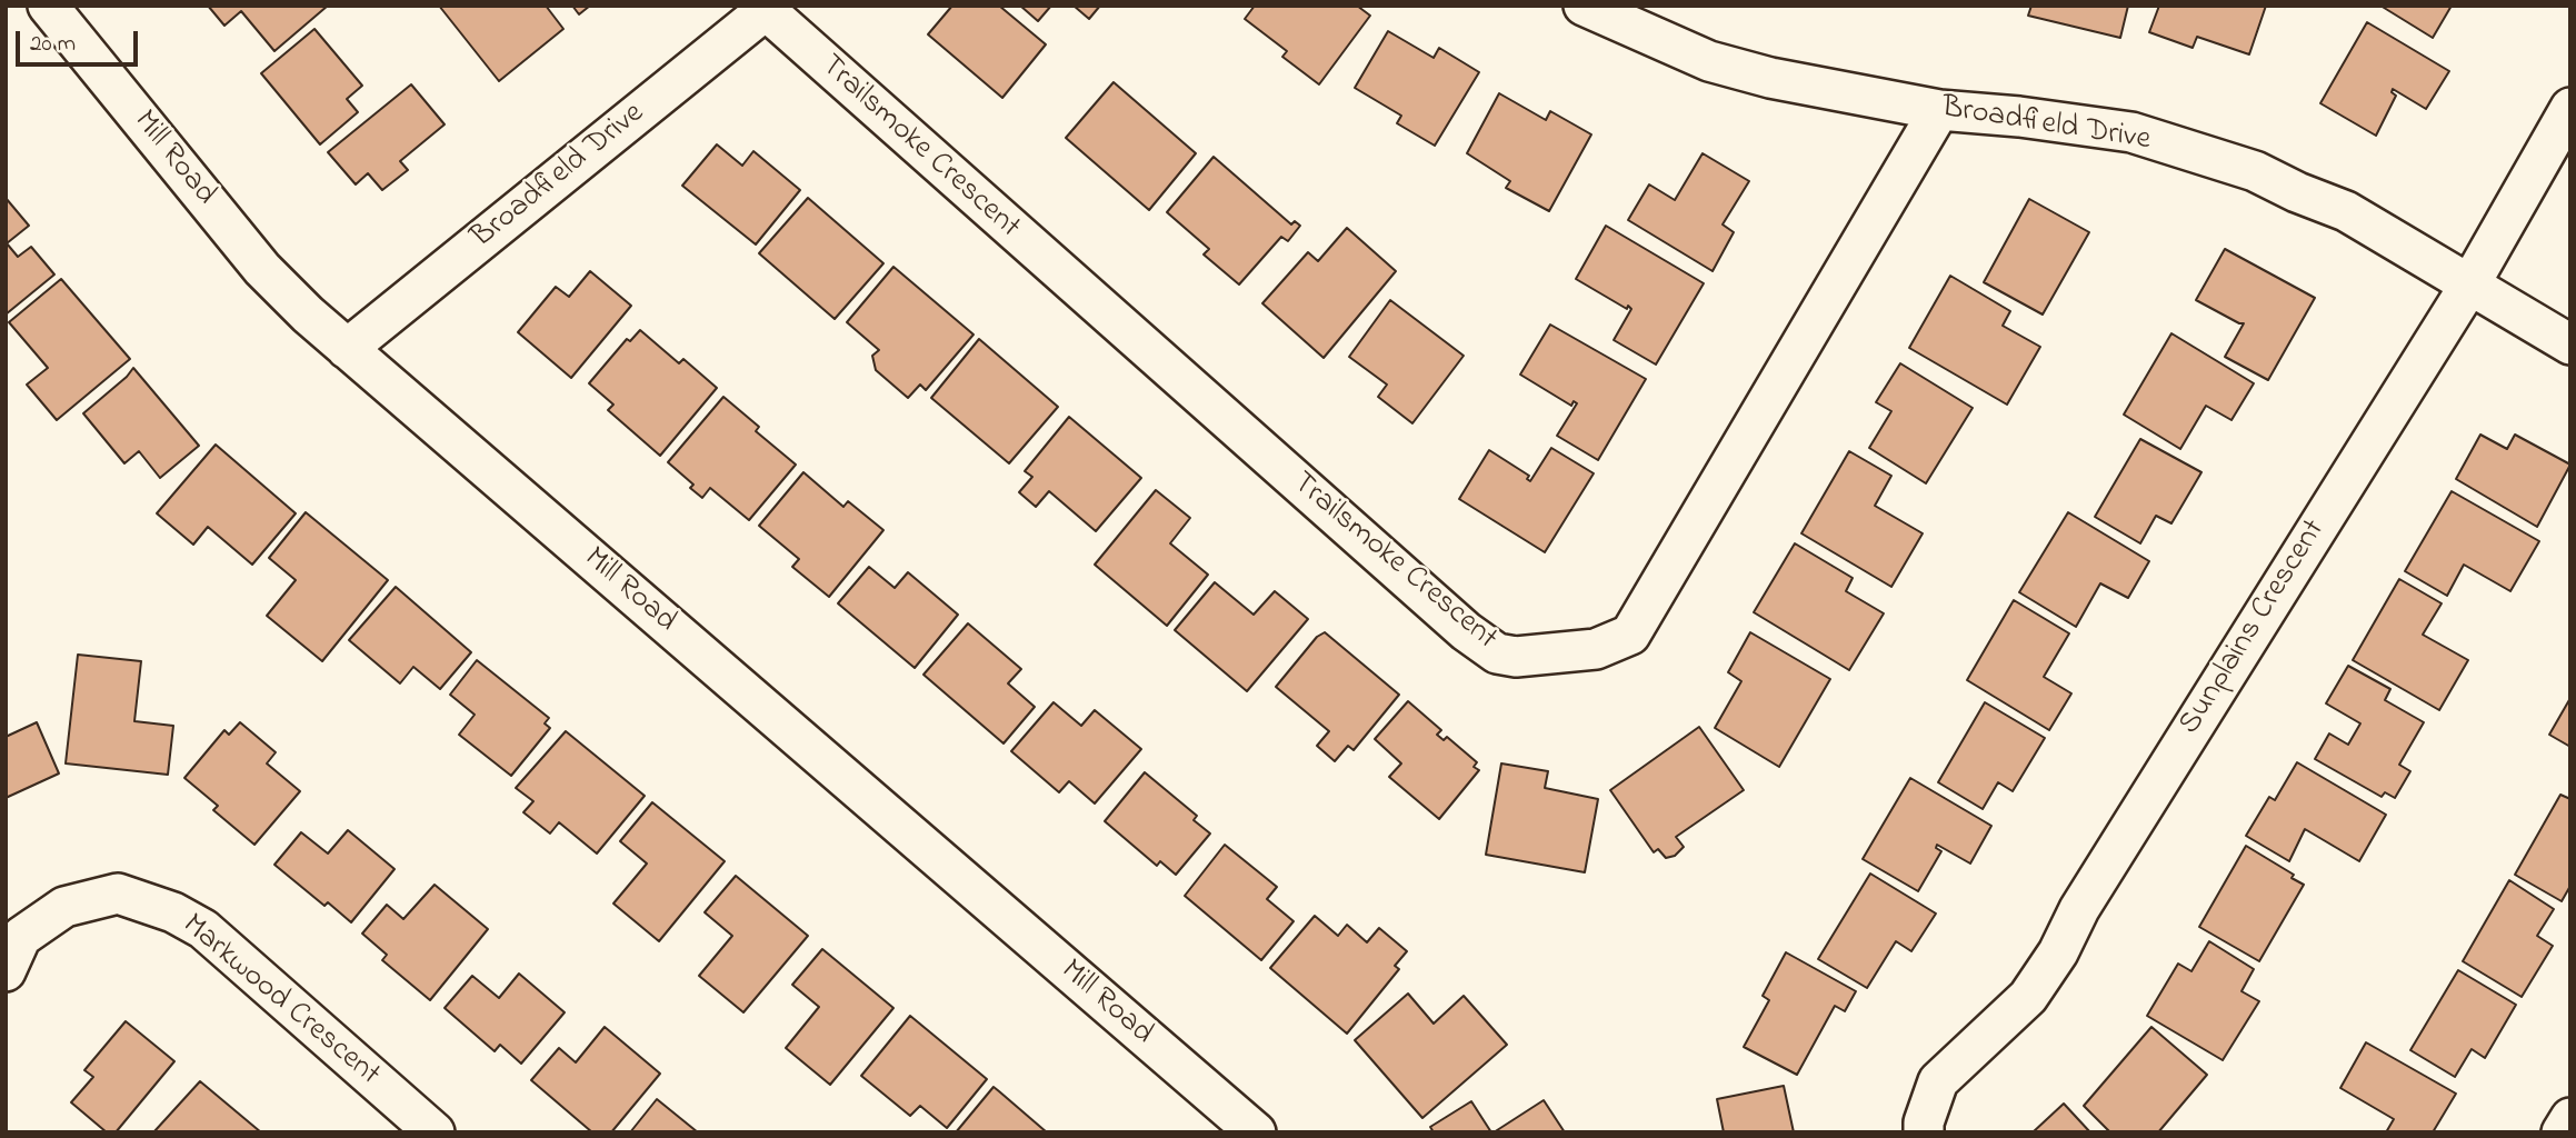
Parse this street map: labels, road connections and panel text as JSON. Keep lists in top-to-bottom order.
{
  "streets": {
    "street": [
      "Broadfield Drive",
      "Trailsmoke Crescent",
      "Mill Road",
      "Sunplains Crescent",
      "Markwood Crescent"
    ]
  },
  "crossings": [
    ["Broadfield Drive", "Trailsmoke Crescent"],
    ["Broadfield Drive", "Mill Road"],
    ["Broadfield Drive", "Sunplains Crescent"]
  ],
  "scale_bar": "20 m"
}
